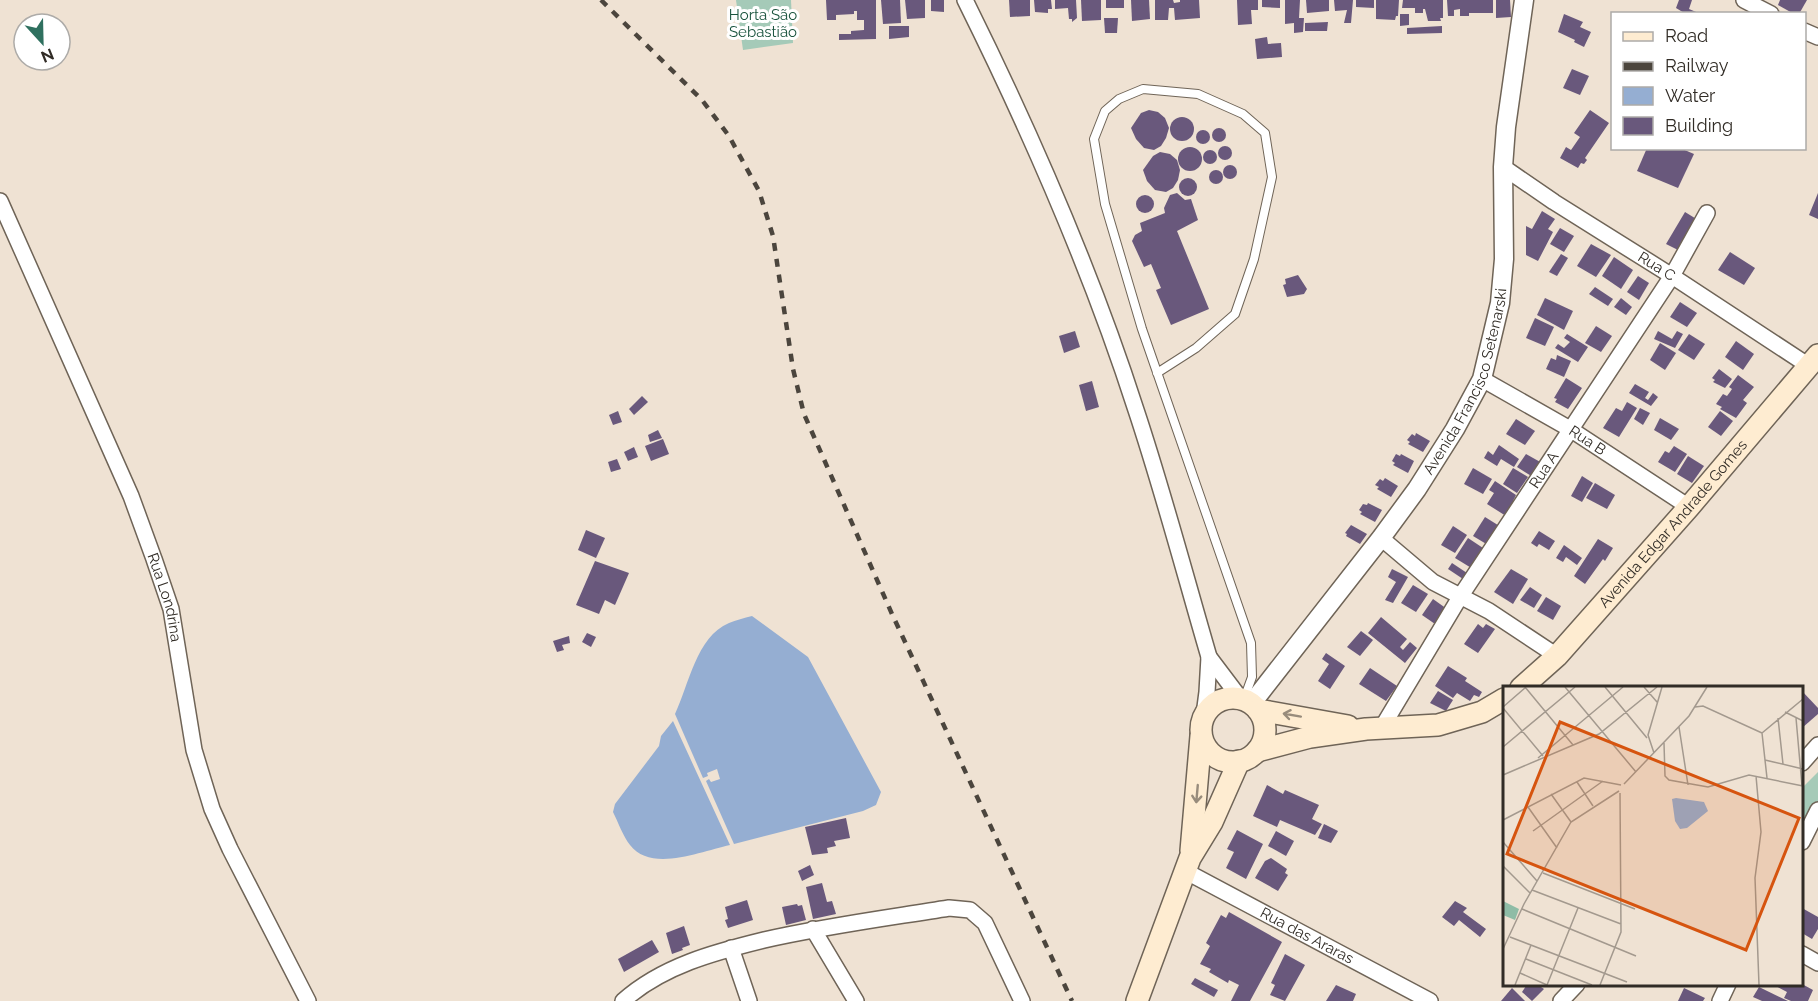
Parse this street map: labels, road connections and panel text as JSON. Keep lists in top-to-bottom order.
{
  "streets": {
    "main road": ["Avenida Edgar Andrade Gomes"],
    "street": [
      "Rua C",
      "Avenida Francisco Setenarski",
      "Rua B",
      "Rua A",
      "Rua Londrina",
      "Rua das Araras"
    ]
  },
  "crossings": [
    ["Rua C", "Avenida Francisco Setenarski"],
    ["Rua C", "Rua A"],
    ["Rua C", "Avenida Edgar Andrade Gomes"],
    ["Avenida Francisco Setenarski", "Rua B"],
    ["Rua B", "Rua A"],
    ["Rua B", "Avenida Edgar Andrade Gomes"]
  ],
  "parks": ["Horta São Sebastião"],
  "legend": [
    "Road",
    "Railway",
    "Water",
    "Building"
  ],
  "north": "bottom"
}
